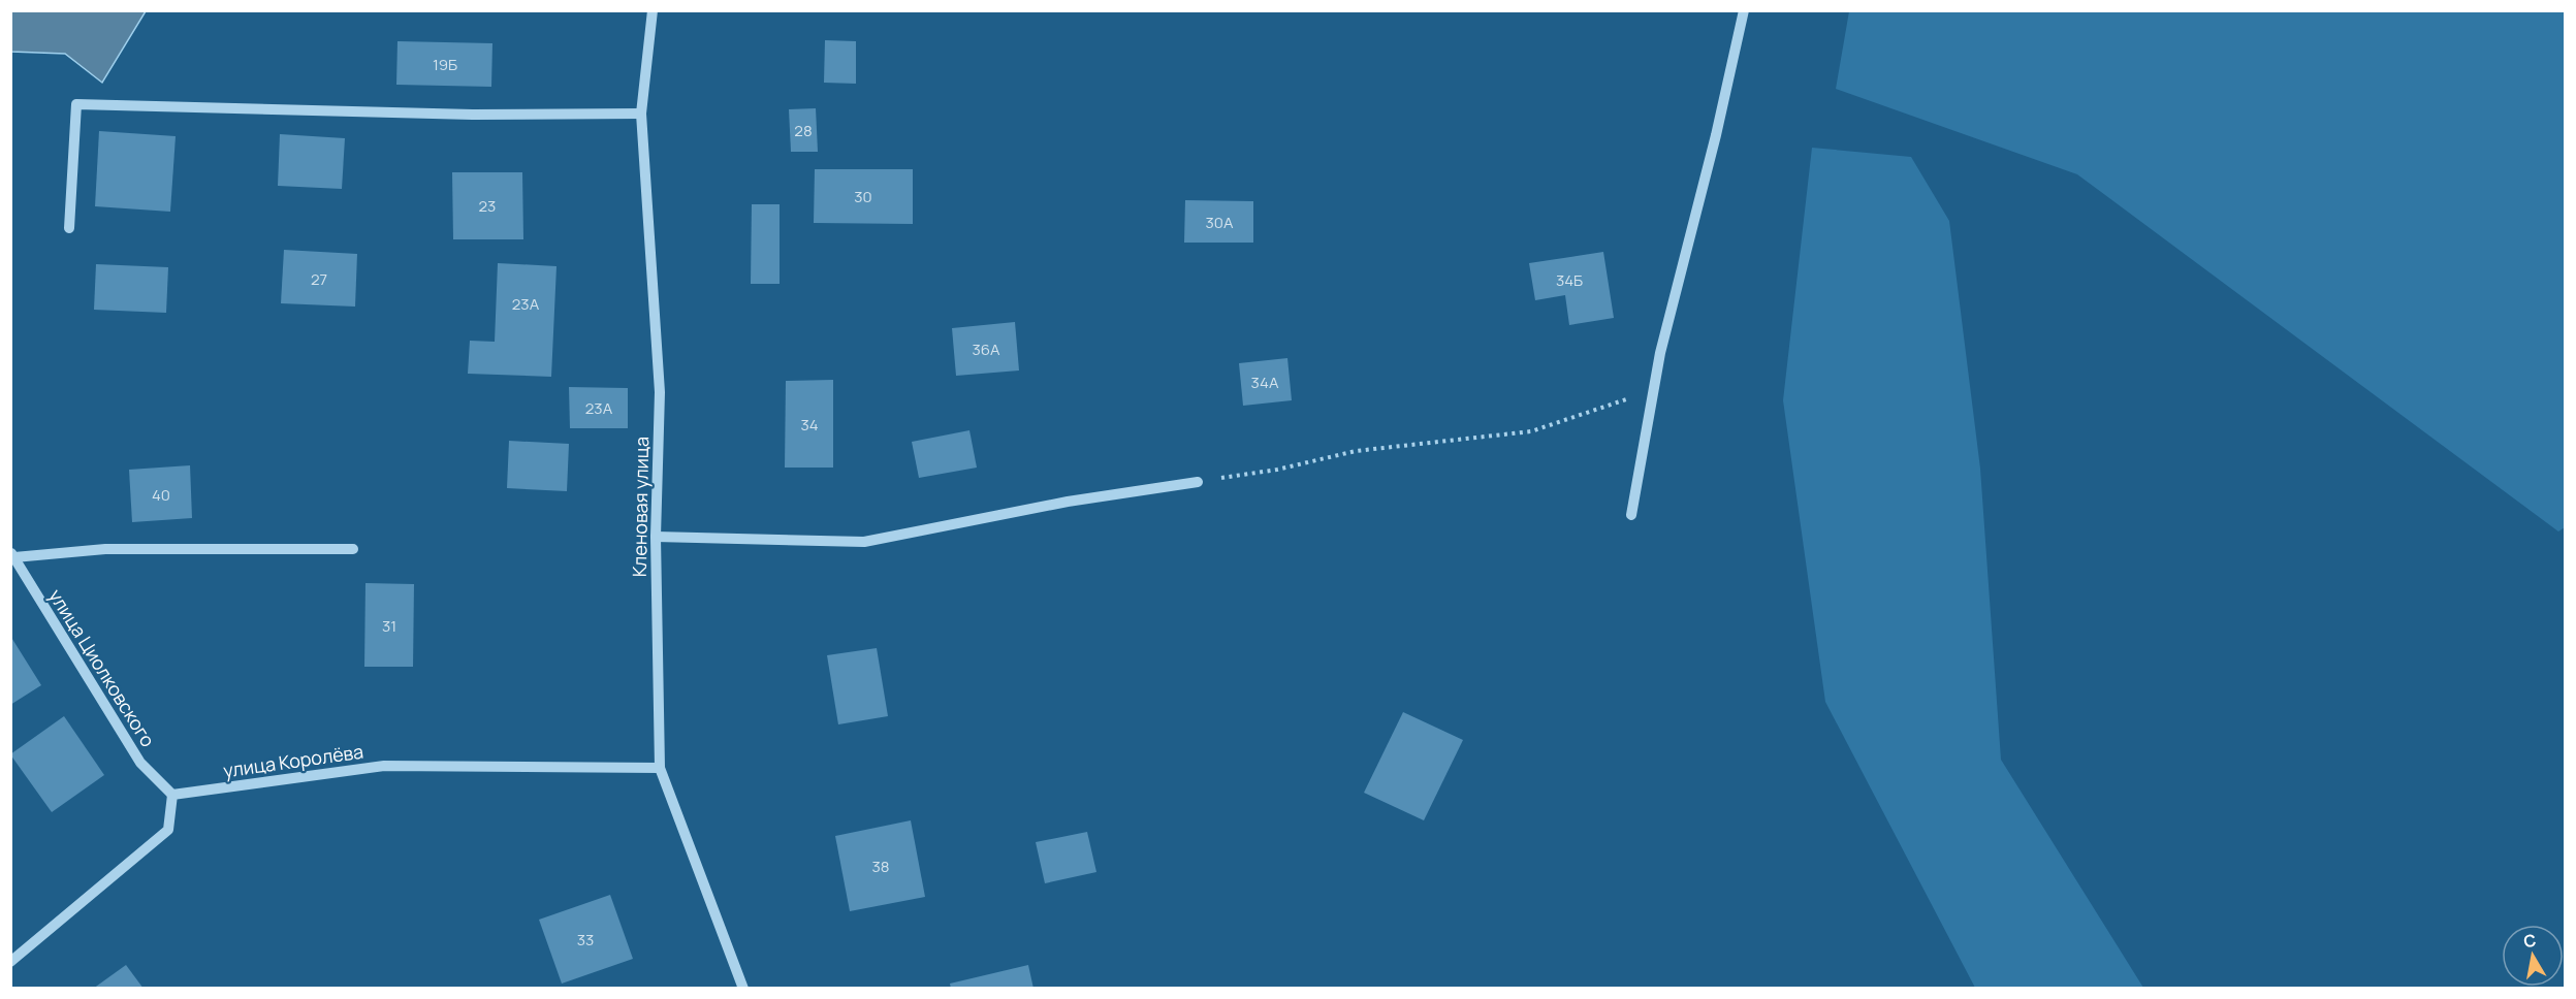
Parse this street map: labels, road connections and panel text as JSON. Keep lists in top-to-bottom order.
{
  "streets": {
    "street": ["Кленовая улица", "улица Циолковского", "улица Королёва"]
  },
  "crossings": [
    ["Кленовая улица", "улица Королёва"],
    ["улица Циолковского", "улица Королёва"]
  ],
  "house_numbers": [
    "19Б",
    "28",
    "30",
    "23",
    "30А",
    "27",
    "34Б",
    "23А",
    "36А",
    "34А",
    "23А",
    "34",
    "40",
    "31",
    "38",
    "33"
  ],
  "north": "top"
}
